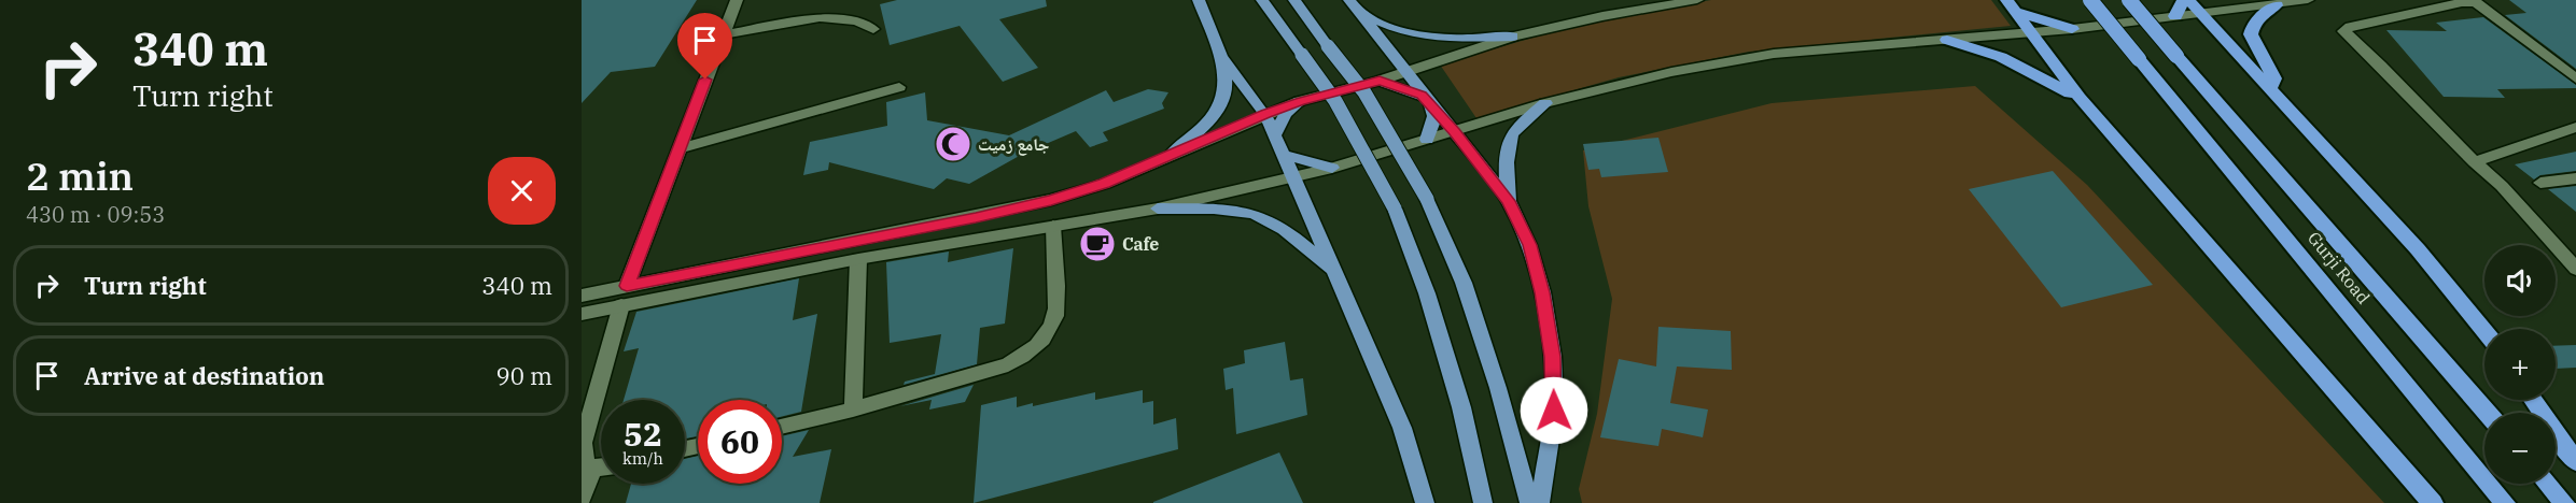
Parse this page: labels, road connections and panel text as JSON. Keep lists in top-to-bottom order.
{
  "streets": {
    "highway": ["Gurji Road"]
  },
  "places": {
    "mosque": ["جامع زميت"],
    "cafe": ["Cafe"]
  },
  "page": {
    "turn": ["340 m", "Turn right"],
    "heading": ["2 min", "430 m · 09:53"],
    "list": [
      {
        "name": "Turn right",
        "value": "340 m"
      },
      {
        "name": "Arrive at destination",
        "value": "90 m"
      }
    ],
    "map_buttons": ["+", "−"],
    "speed": "52 km/h",
    "limit": "60"
  }
}
